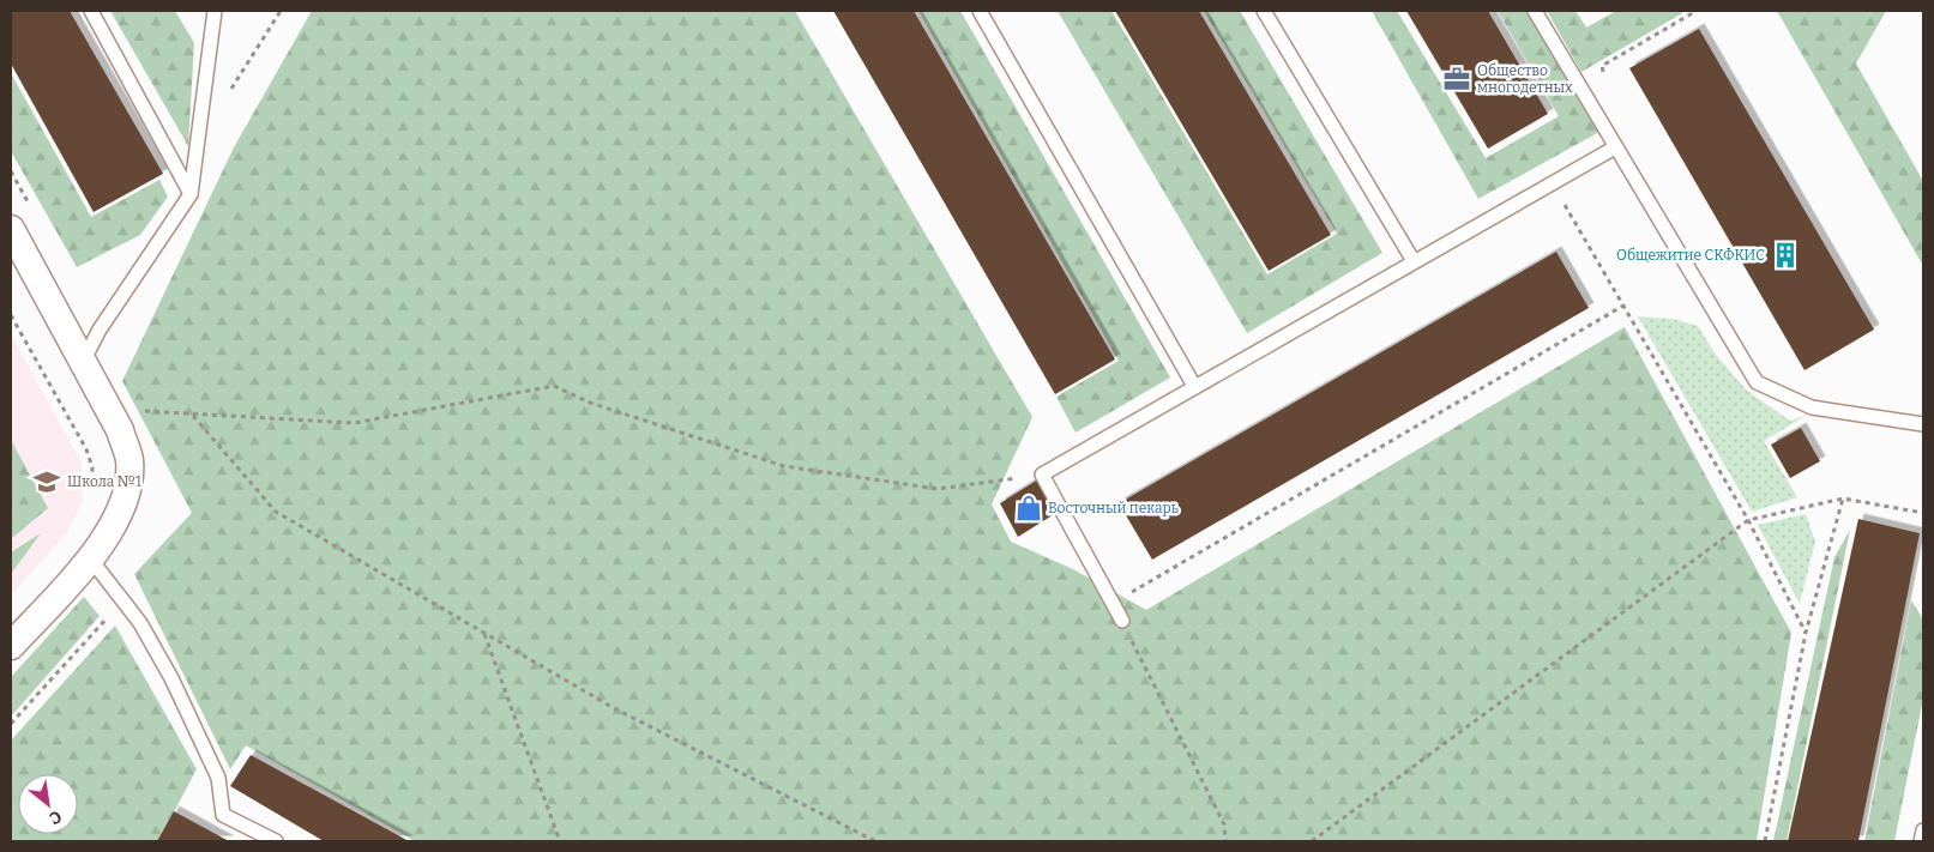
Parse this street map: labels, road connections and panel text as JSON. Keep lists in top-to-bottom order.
{
  "places": {
    "office": ["Общество многодетных"],
    "building": ["Общежитие СКФКИС"],
    "school or university": ["Школа №1"],
    "shop": ["Восточный пекарь"]
  },
  "north": "bottom right"
}
